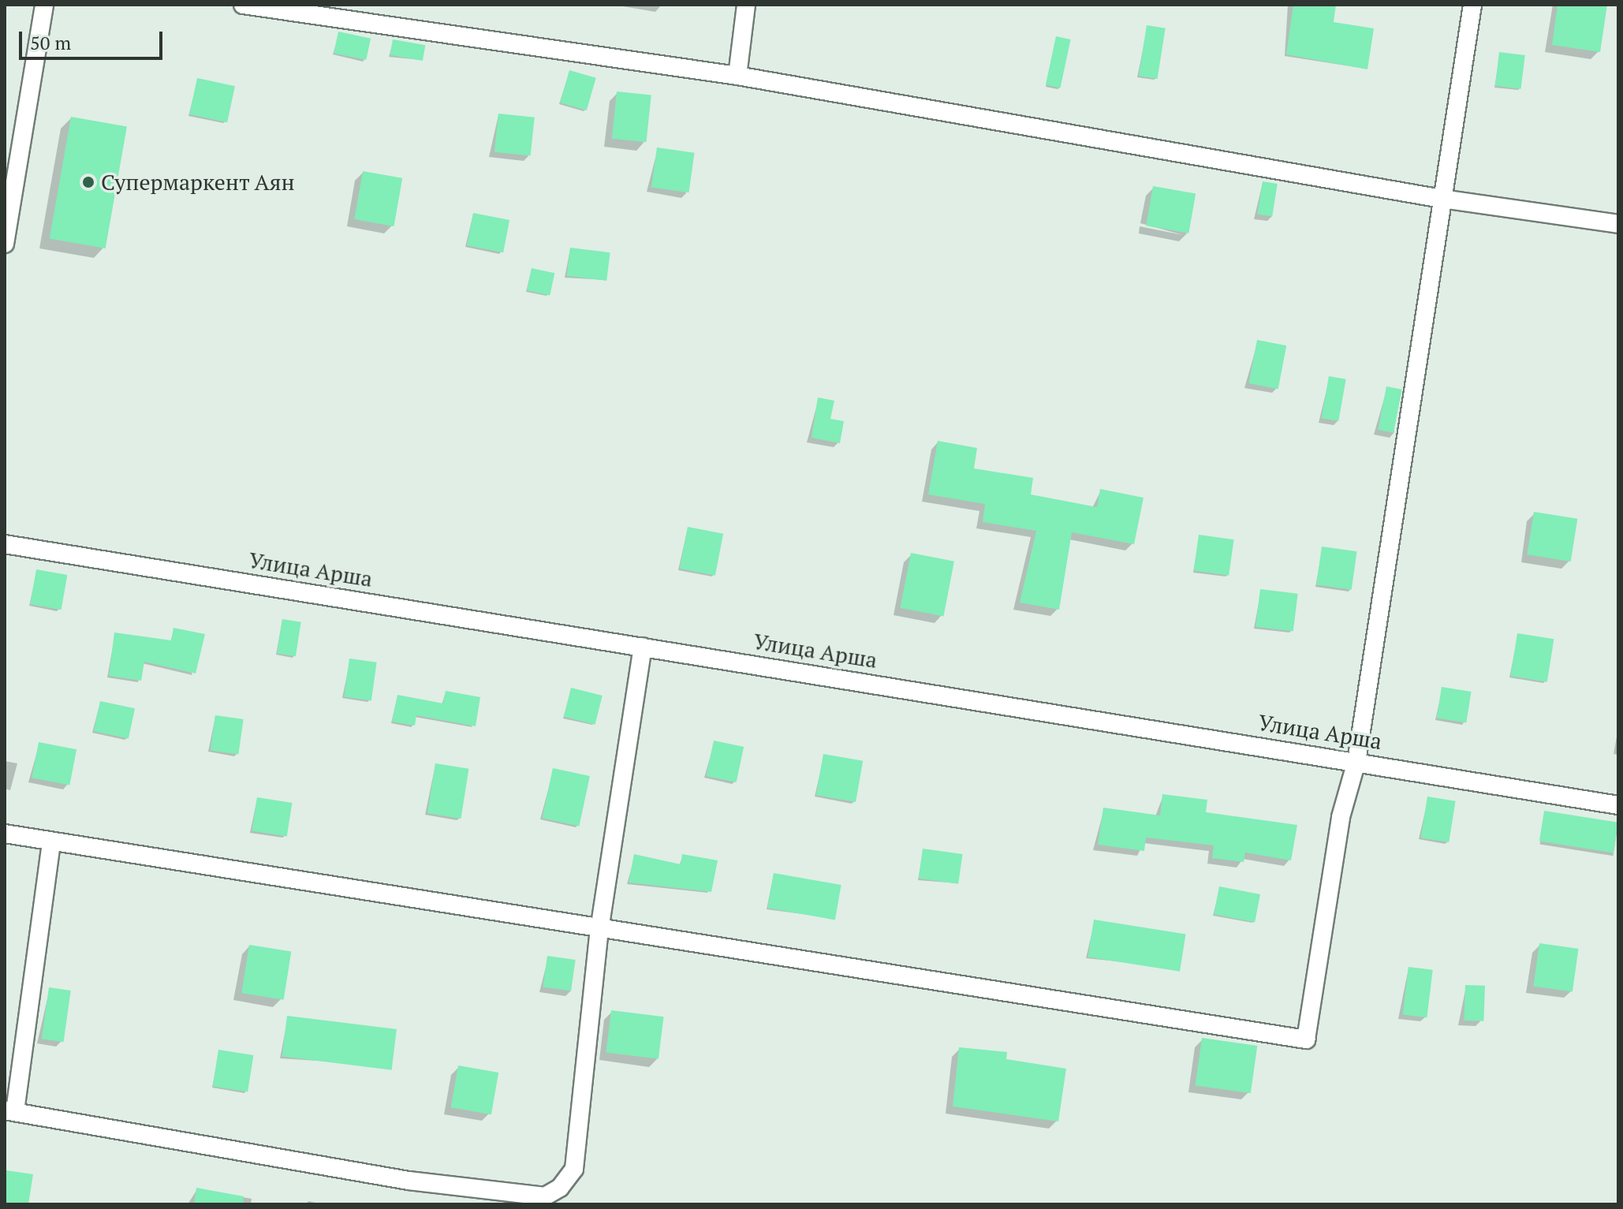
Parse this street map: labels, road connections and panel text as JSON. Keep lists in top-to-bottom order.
{
  "streets": {
    "street": ["Улица Арша"]
  },
  "places": ["Супермаркент Аян"],
  "scale_bar": "50 m"
}
